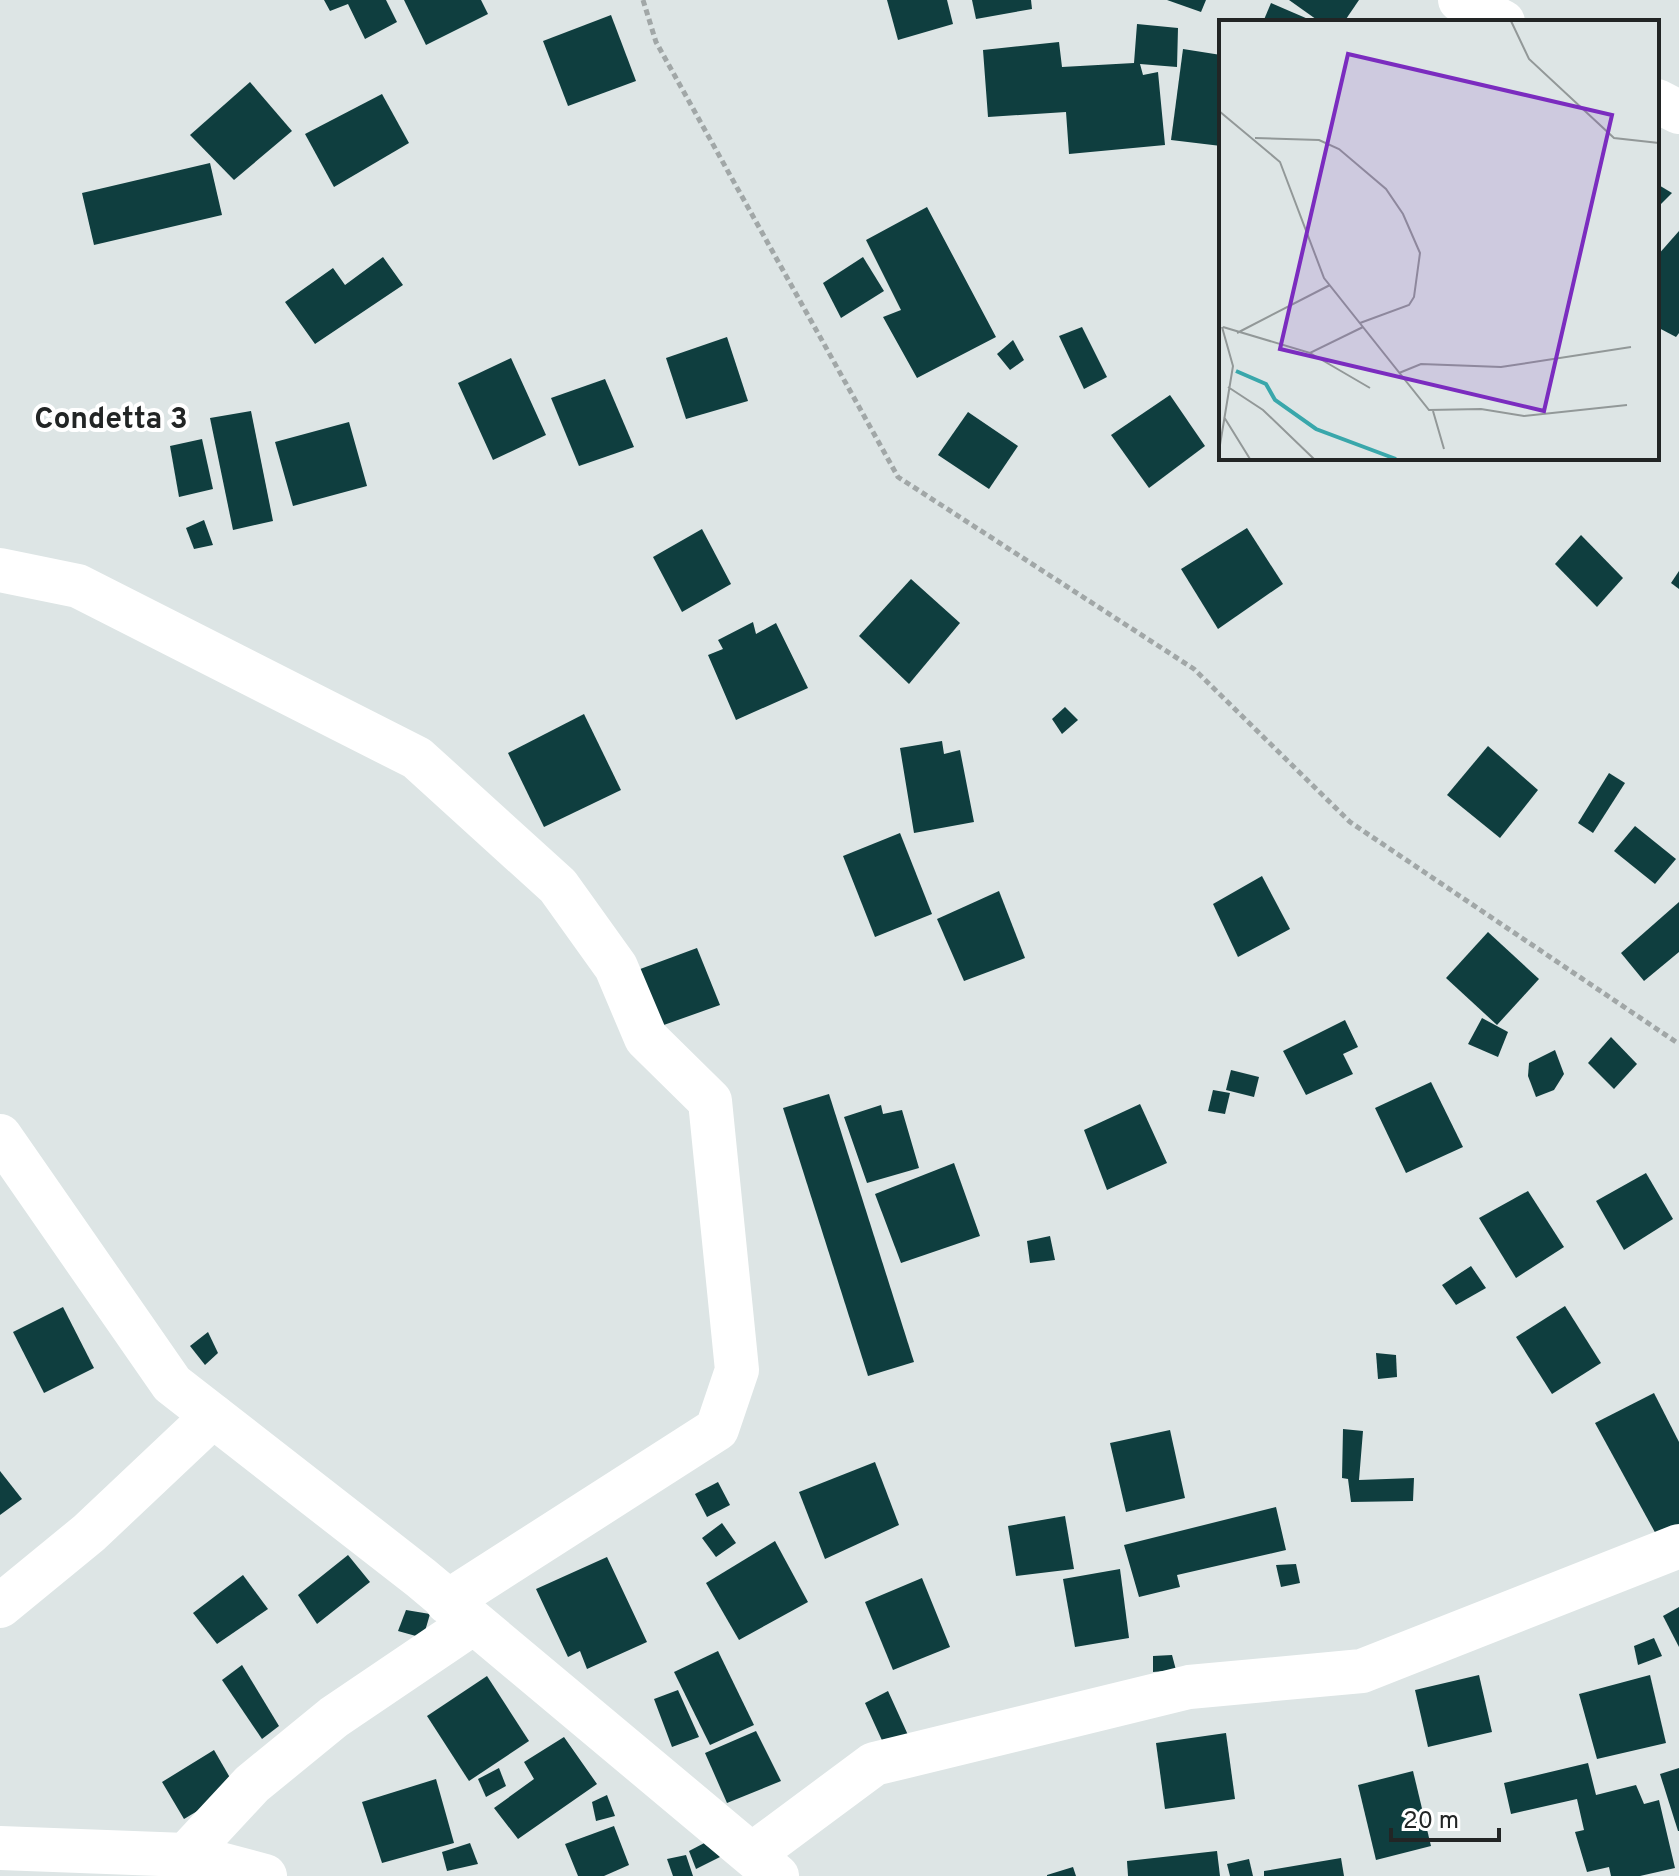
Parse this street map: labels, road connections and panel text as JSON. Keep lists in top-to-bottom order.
{
  "districts": ["Сondetta 3"],
  "scale_bar": "20 m"
}
